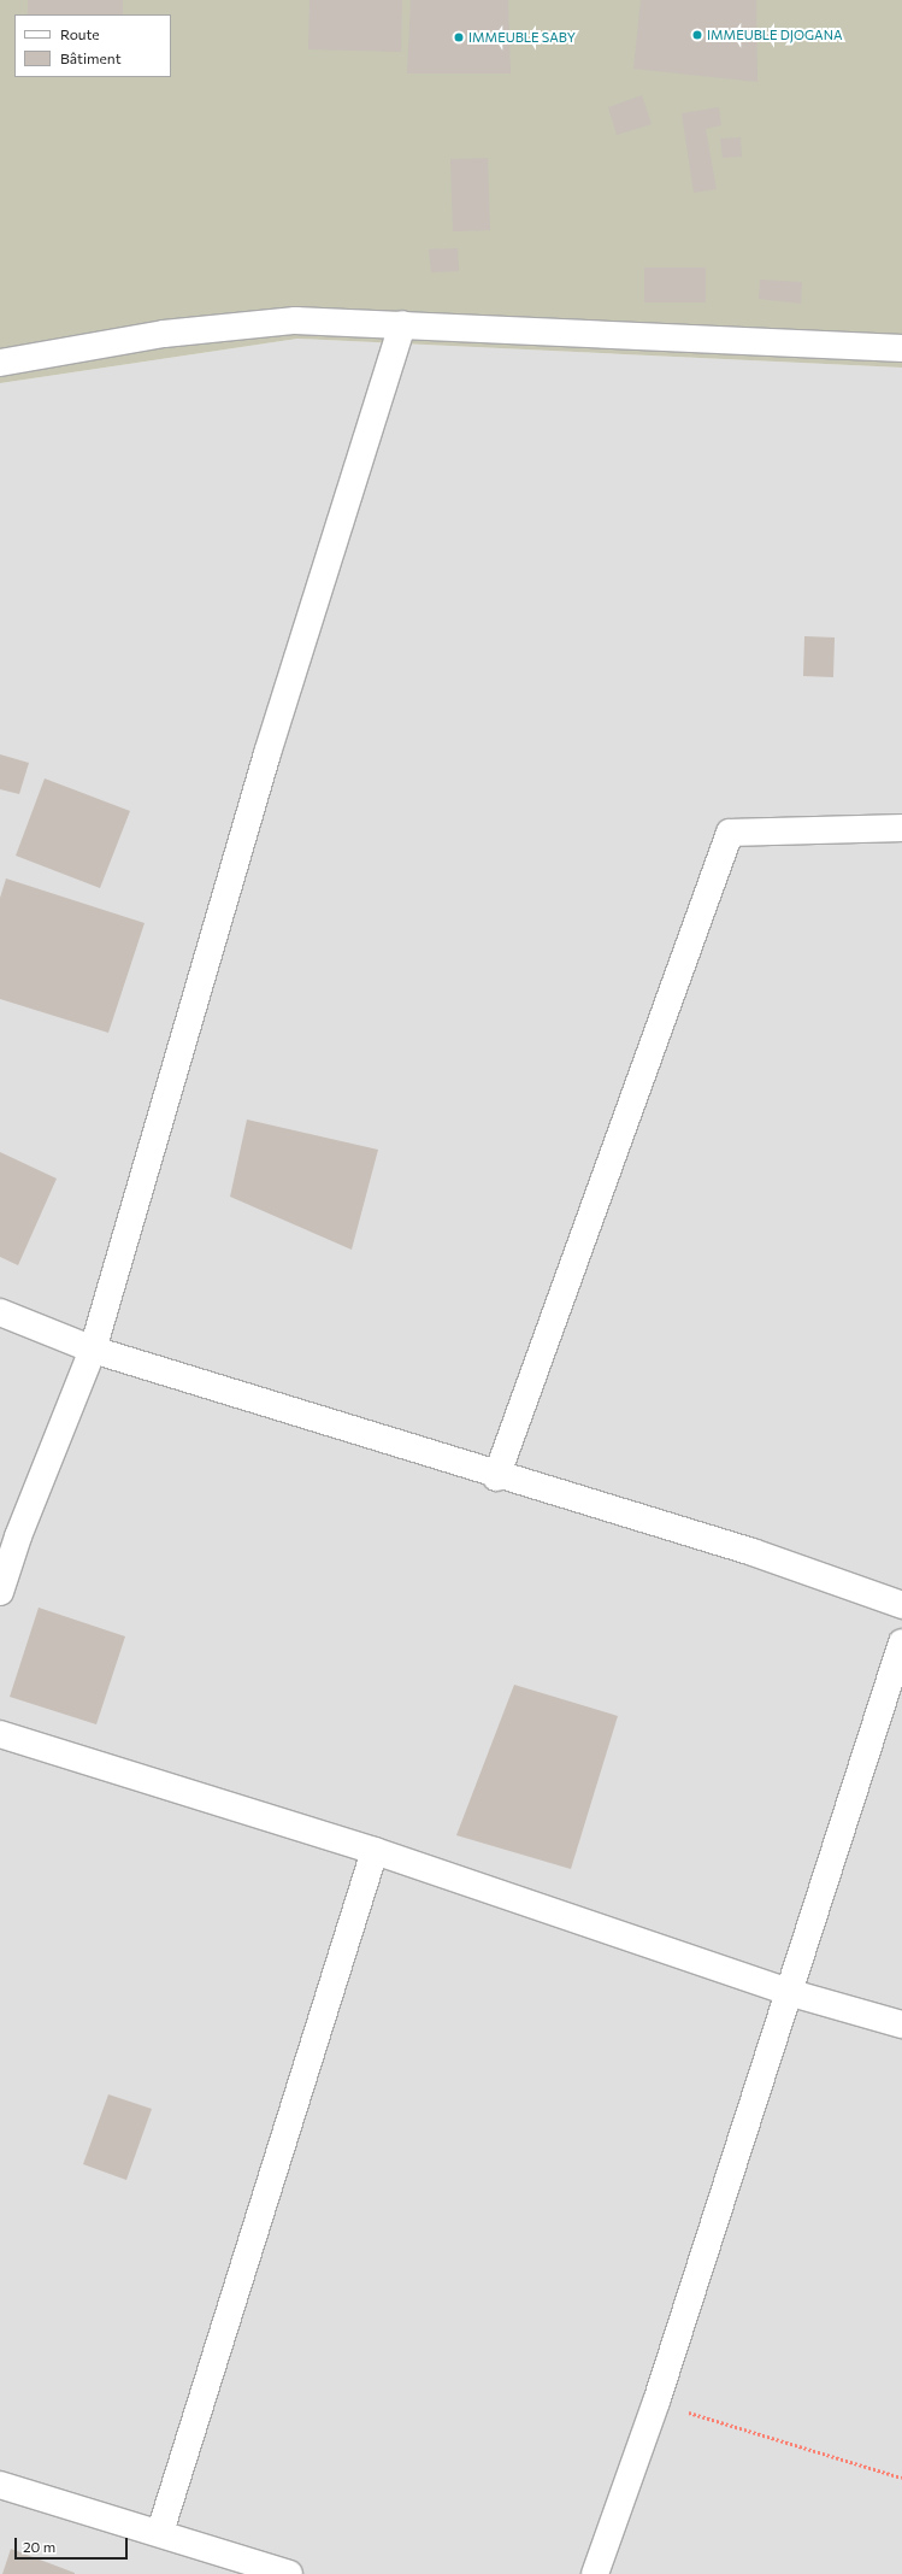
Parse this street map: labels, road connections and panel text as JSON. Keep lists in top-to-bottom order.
{
  "places": ["IMMEUBLE DJOGANA", "IMMEUBLE SABY"],
  "legend": ["Route", "Bâtiment"],
  "scale_bar": "20 m"
}
